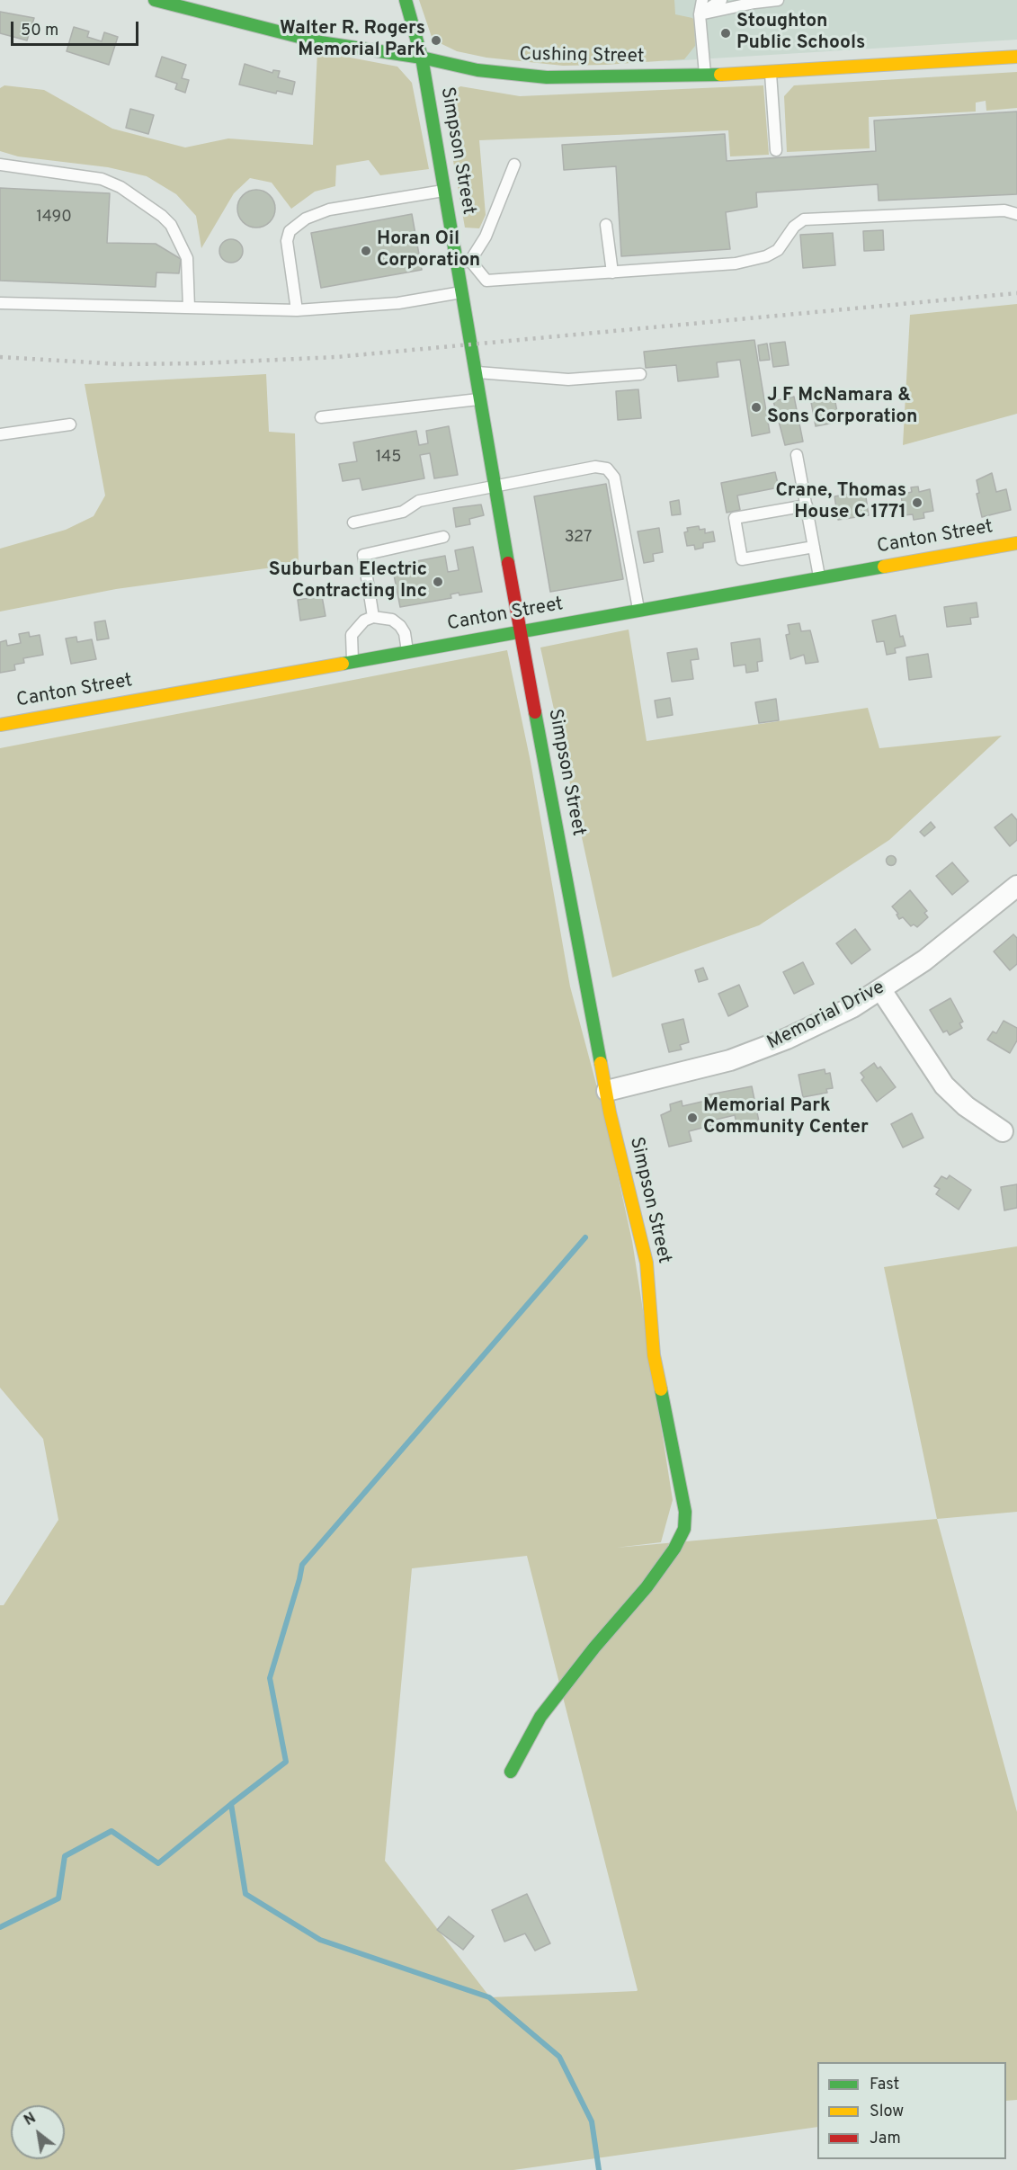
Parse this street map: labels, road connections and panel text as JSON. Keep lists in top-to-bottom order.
{
  "streets": {
    "street": [
      "Cushing Street",
      "Simpson Street",
      "Canton Street",
      "Memorial Drive"
    ]
  },
  "crossings": [
    ["Cushing Street", "Simpson Street"],
    ["Simpson Street", "Canton Street"],
    ["Simpson Street", "Memorial Drive"]
  ],
  "places": [
    "Stoughton Public Schools",
    "Walter R. Rogers Memorial Park",
    "Horan Oil Corporation",
    "J F McNamara & Sons Corporation",
    "Crane, Thomas House C 1771",
    "Suburban Electric Contracting Inc",
    "Memorial Park Community Center"
  ],
  "house_numbers": ["1490", "145", "327"],
  "legend": ["Fast", "Slow", "Jam"],
  "scale_bar": "50 m",
  "north": "top left"
}
